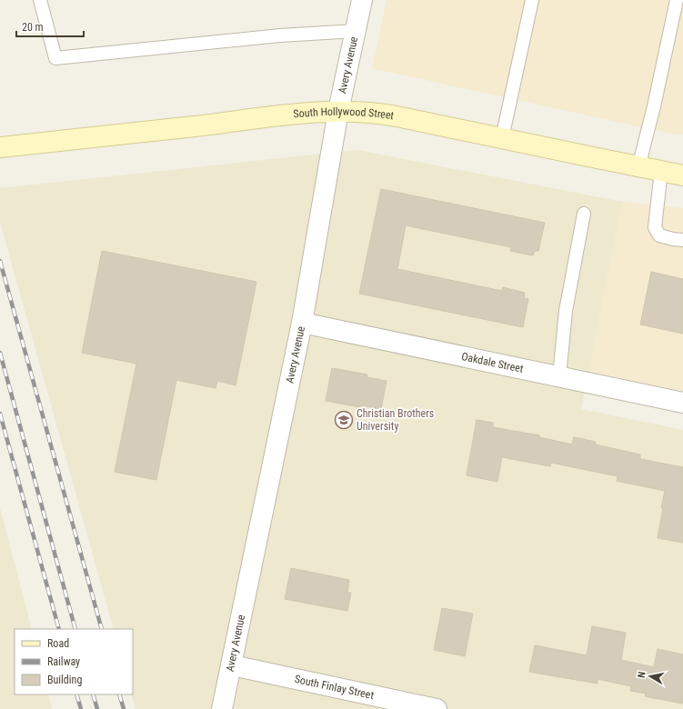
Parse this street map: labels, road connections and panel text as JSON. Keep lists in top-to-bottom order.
{
  "streets": {
    "main road": ["South Hollywood Street"],
    "street": ["Avery Avenue", "Oakdale Street", "South Finlay Street"]
  },
  "crossings": [
    ["Avery Avenue", "South Hollywood Street"],
    ["Avery Avenue", "Oakdale Street"],
    ["Avery Avenue", "South Finlay Street"]
  ],
  "places": {
    "school or university": ["Christian Brothers University"]
  },
  "legend": ["Road", "Railway", "Building"],
  "scale_bar": "20 m",
  "north": "left"
}
